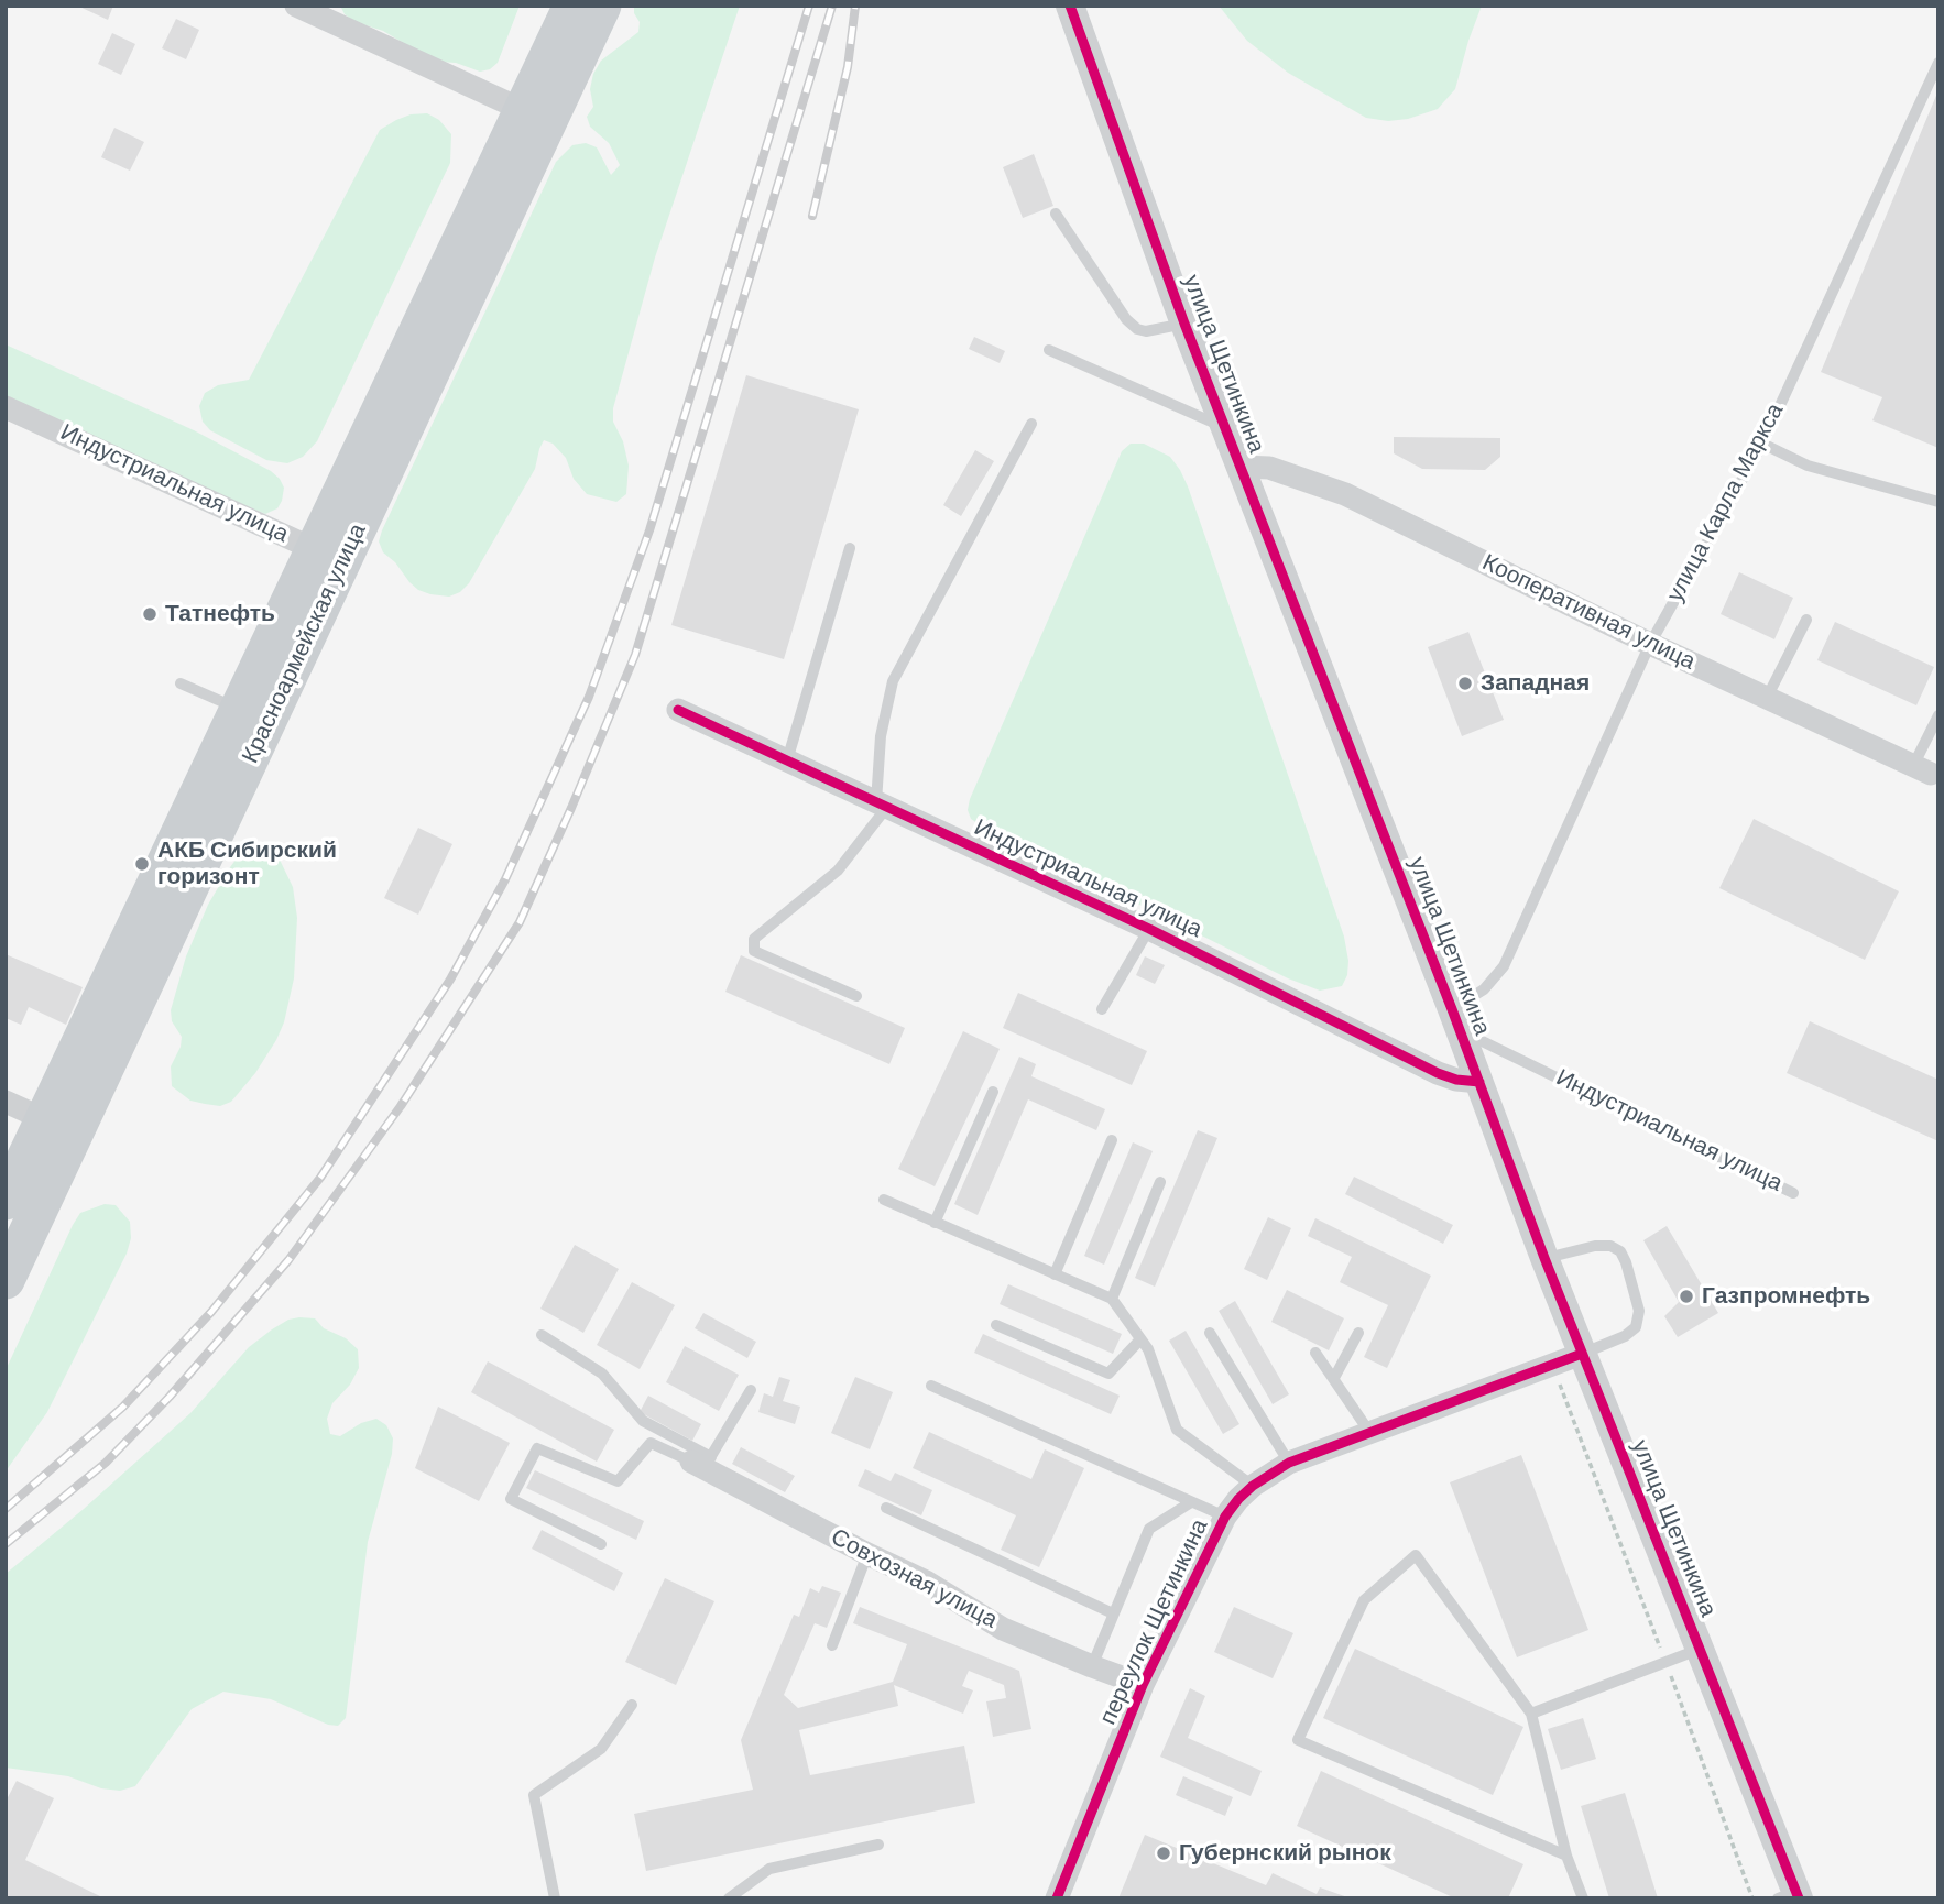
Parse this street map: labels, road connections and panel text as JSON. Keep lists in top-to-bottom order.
{
  "streets": {
    "main road": ["Красноармейская улица"],
    "street": [
      "улица Щетинкина",
      "Индустриальная улица",
      "Кооперативная улица",
      "Совхозная улица",
      "переулок Щетинкина"
    ],
    "lane": ["улица Карла Маркса"]
  },
  "crossings": [
    ["улица Щетинкина", "Индустриальная улица"],
    ["улица Щетинкина", "улица Карла Маркса"],
    ["улица Щетинкина", "Кооперативная улица"],
    ["улица Щетинкина", "переулок Щетинкина"],
    ["Индустриальная улица", "улица Карла Маркса"],
    ["Индустриальная улица", "Красноармейская улица"],
    ["улица Карла Маркса", "Кооперативная улица"],
    ["Совхозная улица", "переулок Щетинкина"]
  ],
  "places": [
    "Татнефть",
    "Западная",
    "АКБ Сибирский горизонт",
    "Газпромнефть",
    "Губернский рынок"
  ]
}
